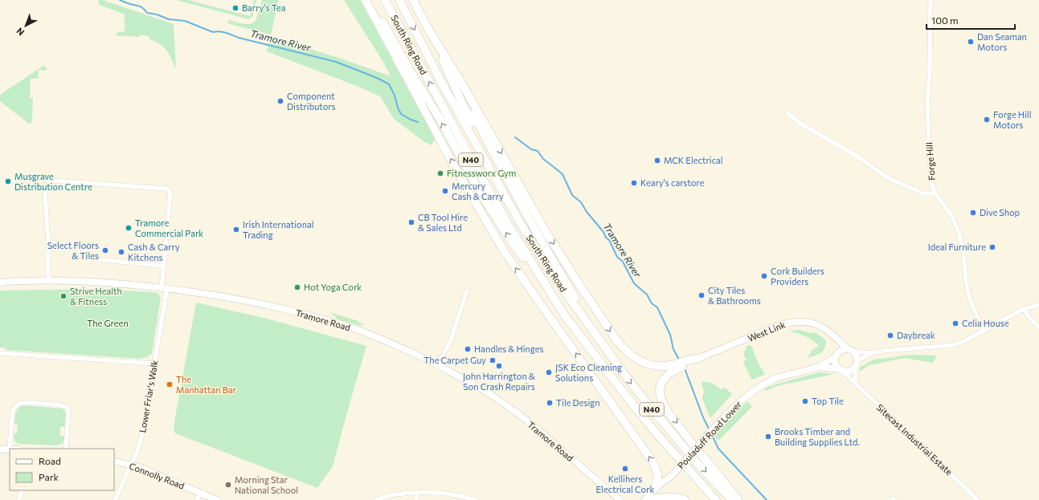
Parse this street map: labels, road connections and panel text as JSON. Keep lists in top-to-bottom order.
{
  "streets": {
    "highway": ["South Ring Road", "N40"],
    "street": [
      "Forge Hill",
      "Tramore Road",
      "West Link",
      "Lower Friar's Walk",
      "Pouladuff Road Lower",
      "Sitecast Industrial Estate",
      "Connolly Road"
    ]
  },
  "crossings": [
    ["Forge Hill", "Pouladuff Road Lower"],
    ["Tramore Road", "Lower Friar's Walk"],
    ["West Link", "Pouladuff Road Lower"],
    ["West Link", "Sitecast Industrial Estate"],
    ["Lower Friar's Walk", "Connolly Road"],
    ["Pouladuff Road Lower", "Sitecast Industrial Estate"]
  ],
  "water": ["Tramore River"],
  "parks": ["The Green"],
  "places": [
    "Barry's Tea",
    "Dan Seaman Motors",
    "Component Distributors",
    "Forge Hill Motors",
    "MCK Electrical",
    "Fitnessworx Gym",
    "Musgrave Distribution Centre",
    "Keary's carstore",
    "Mercury Cash & Carry",
    "Dive Shop",
    "CB Tool Hire & Sales Ltd",
    "Tramore Commercial Park",
    "Irish International Trading",
    "Ideal Furniture",
    "Select Floors & Tiles",
    "Cash & Carry Kitchens",
    "Cork Builders Providers",
    "Hot Yoga Cork",
    "City Tiles & Bathrooms",
    "Strive Health & Fitness",
    "Celia House",
    "Daybreak",
    "Handles & Hinges",
    "The Carpet Guy",
    "John Harrington & Son Crash Repairs",
    "JSK Eco Cleaning Solutions",
    "The Manhattan Bar",
    "Top Tile",
    "Tile Design",
    "Brooks Timber and Building Supplies Ltd.",
    "Kellihers Electrical Cork",
    "Morning Star National School"
  ],
  "legend": ["Road", "Park"],
  "scale_bar": "100 m",
  "north": "bottom left"
}
